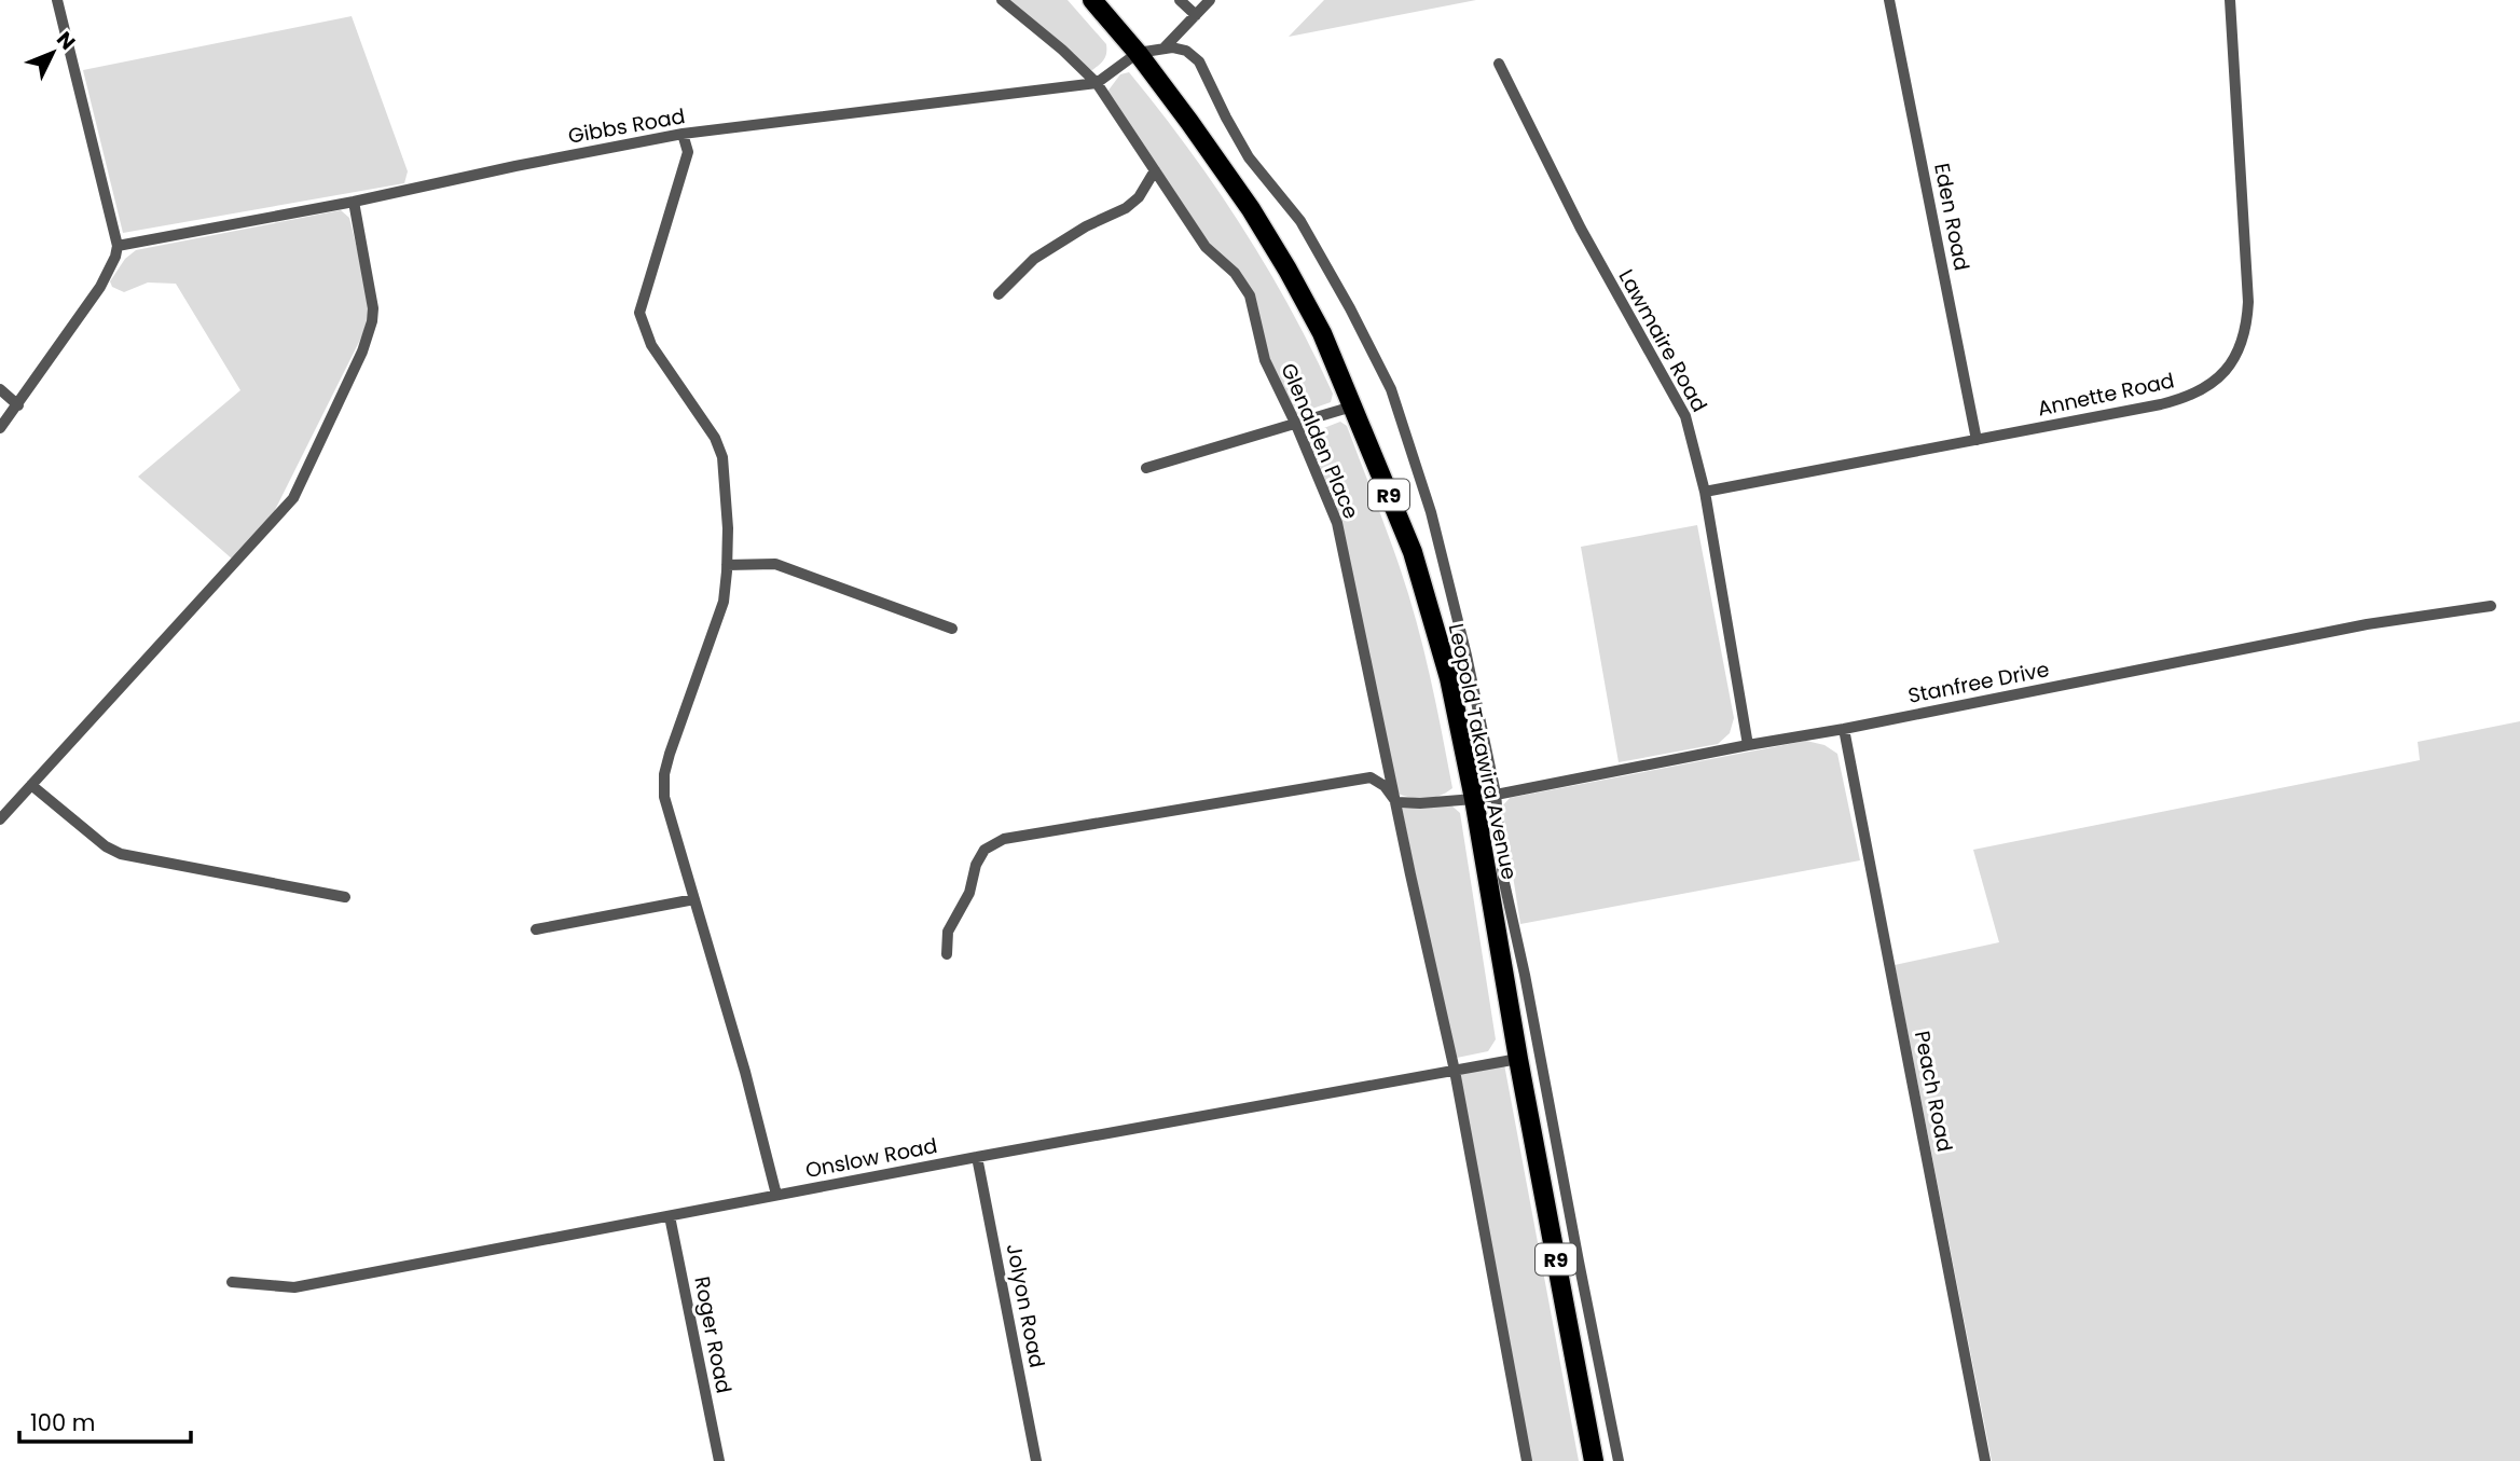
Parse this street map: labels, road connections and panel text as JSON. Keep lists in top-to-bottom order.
{
  "streets": {
    "highway": ["R9", "Leopold Takawira Avenue"],
    "street": [
      "Gibbs Road",
      "Eden Road",
      "Lawmaire Road",
      "Annette Road",
      "Glenalden Place",
      "Stanfree Drive",
      "Peach Road",
      "Onslow Road",
      "Jolyon Road",
      "Roger Road"
    ]
  },
  "crossings": [
    ["Gibbs Road", "Glenalden Place"],
    ["Gibbs Road", "Leopold Takawira Avenue"],
    ["Eden Road", "Annette Road"],
    ["Lawmaire Road", "Annette Road"],
    ["Lawmaire Road", "Stanfree Drive"],
    ["Glenalden Place", "Stanfree Drive"],
    ["Glenalden Place", "Onslow Road"],
    ["R9", "Leopold Takawira Avenue"],
    ["R9", "Onslow Road"],
    ["Stanfree Drive", "Leopold Takawira Avenue"],
    ["Stanfree Drive", "Peach Road"],
    ["Leopold Takawira Avenue", "Onslow Road"],
    ["Onslow Road", "Jolyon Road"],
    ["Onslow Road", "Roger Road"]
  ],
  "scale_bar": "100 m",
  "north": "top right"
}
